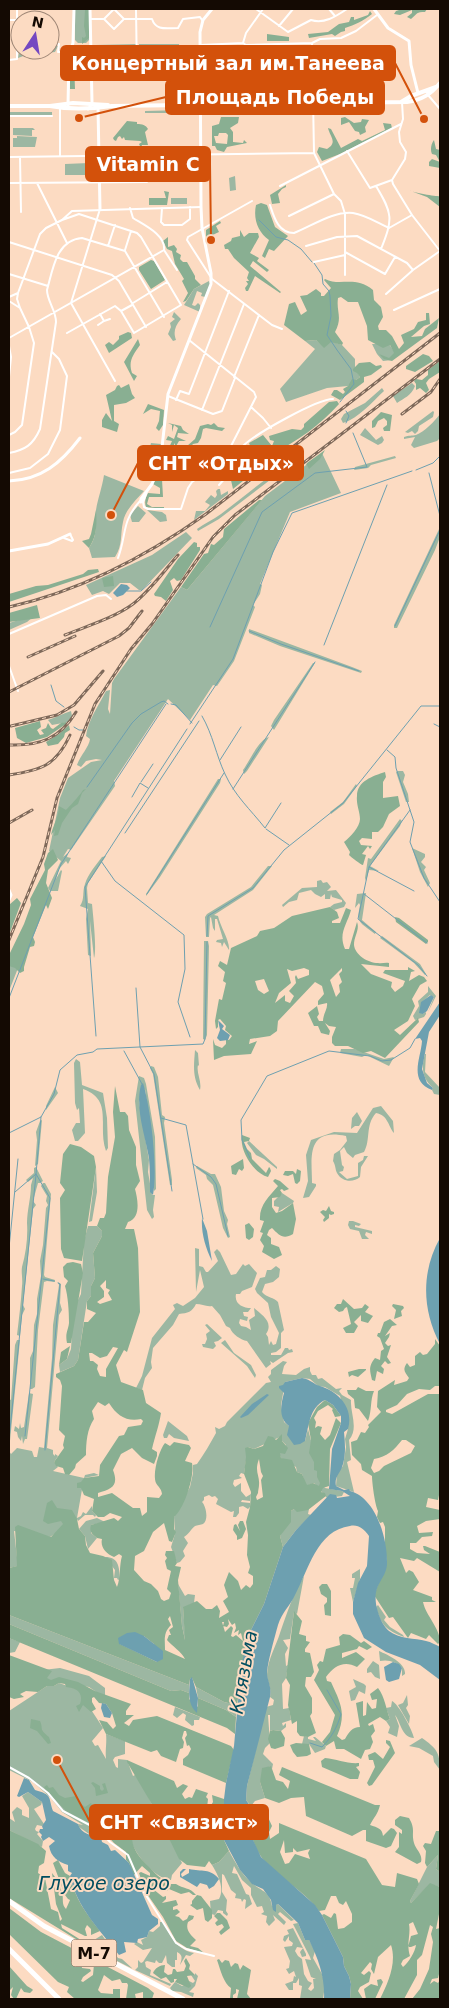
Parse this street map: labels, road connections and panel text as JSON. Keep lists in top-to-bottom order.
{
  "streets": {
    "highway": ["М-7"]
  },
  "water": ["Клязьма", "Глухое озеро"],
  "places": [
    "Площадь Победы",
    "Концертный зал им.Танеева",
    "Vitamin C",
    "СНТ «Отдых»",
    "СНТ «Связист»"
  ],
  "north": "top"
}
